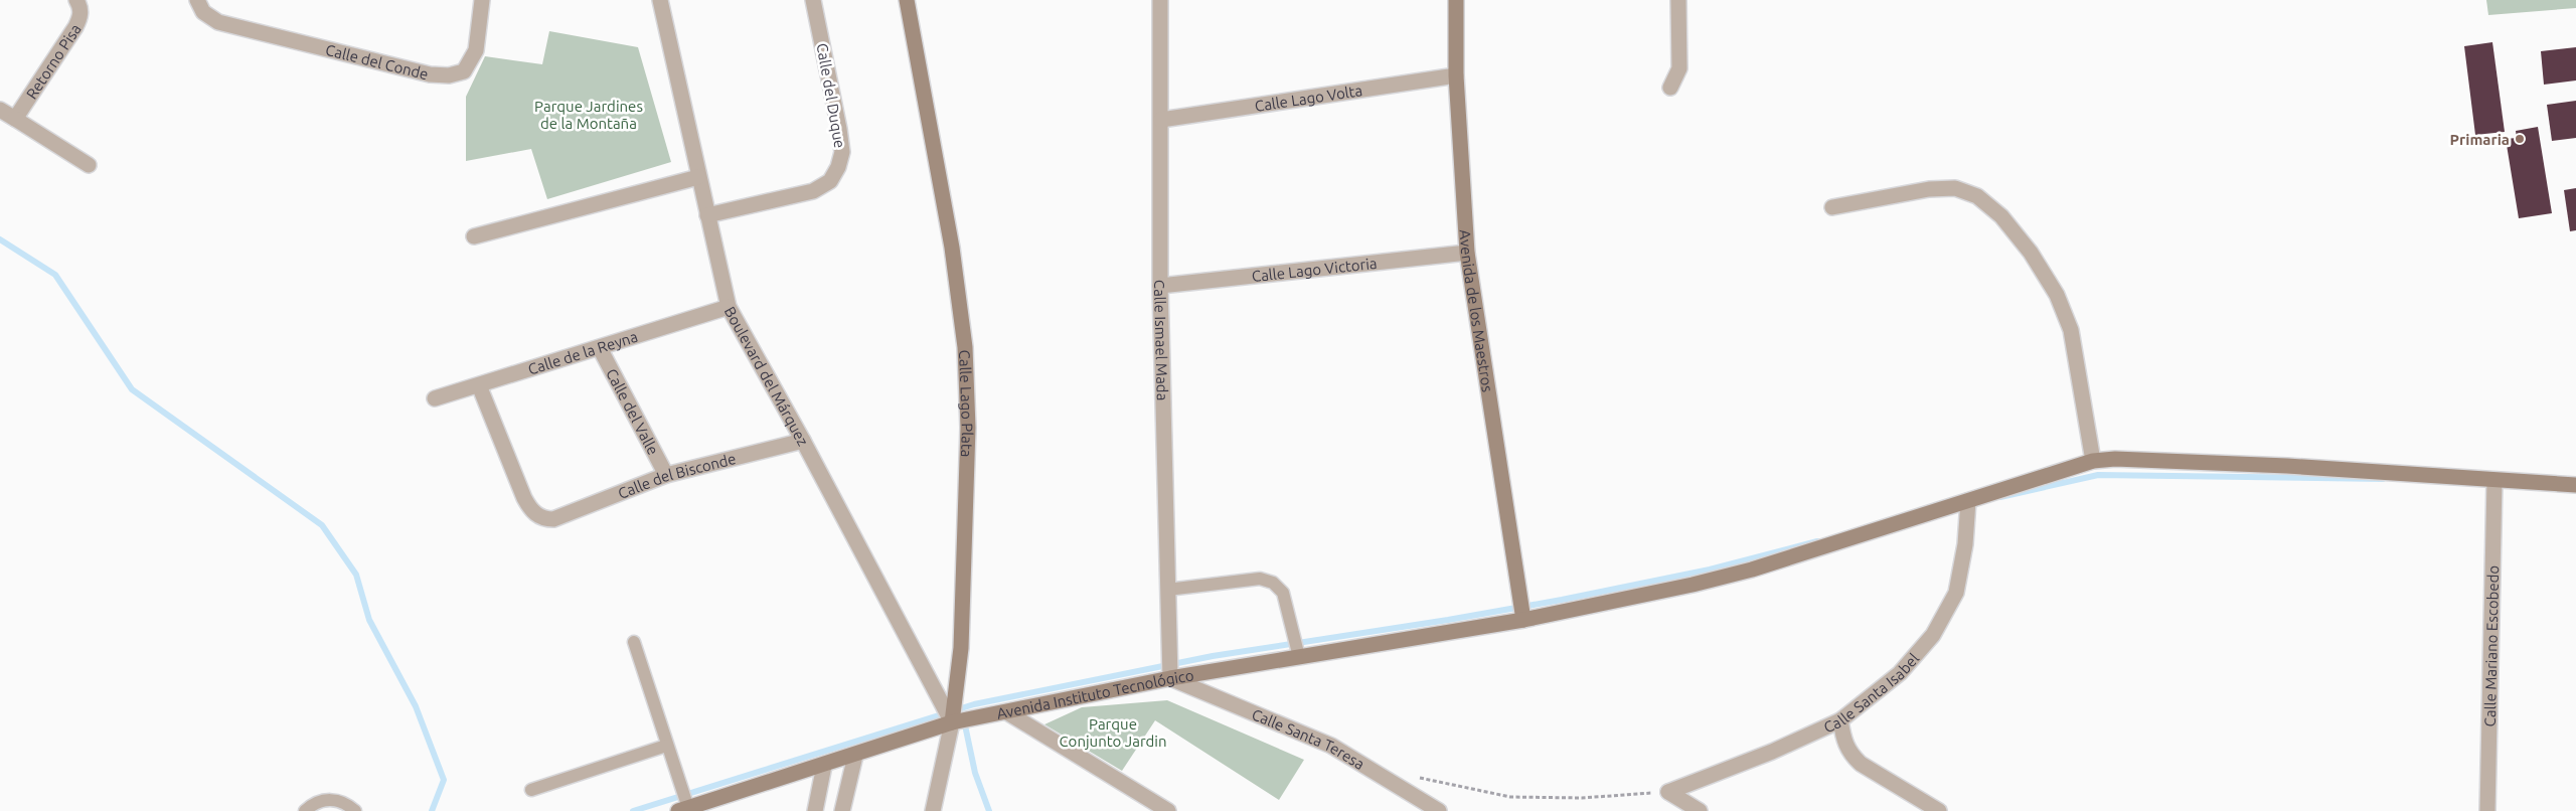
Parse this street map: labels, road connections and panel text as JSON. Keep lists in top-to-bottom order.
{
  "streets": {
    "street": [
      "Retorno Pisa",
      "Calle del Conde",
      "Calle del Duque",
      "Calle Lago Volta",
      "Calle Lago Victoria",
      "Avenida de los Maestros",
      "Calle Ismael Mada",
      "Calle de la Reyna",
      "Boulevard del Márquez",
      "Calle Lago Plata",
      "Calle del Valle",
      "Calle del Bisconde",
      "Calle Mariano Escobedo",
      "Calle Santa Isabel",
      "Avenida Instituto Tecnológico",
      "Calle Santa Teresa"
    ]
  },
  "crossings": [
    ["Calle del Duque", "Boulevard del Márquez"],
    ["Calle Lago Volta", "Avenida de los Maestros"],
    ["Calle Lago Volta", "Calle Ismael Mada"],
    ["Calle Lago Victoria", "Avenida de los Maestros"],
    ["Calle Lago Victoria", "Calle Ismael Mada"],
    ["Avenida de los Maestros", "Avenida Instituto Tecnológico"],
    ["Calle Ismael Mada", "Avenida Instituto Tecnológico"],
    ["Calle Ismael Mada", "Calle Santa Teresa"],
    ["Calle de la Reyna", "Boulevard del Márquez"],
    ["Calle de la Reyna", "Calle del Valle"],
    ["Calle de la Reyna", "Calle del Bisconde"],
    ["Boulevard del Márquez", "Calle Lago Plata"],
    ["Boulevard del Márquez", "Calle del Bisconde"],
    ["Boulevard del Márquez", "Avenida Instituto Tecnológico"],
    ["Calle Lago Plata", "Avenida Instituto Tecnológico"],
    ["Calle del Valle", "Calle del Bisconde"],
    ["Calle Mariano Escobedo", "Avenida Instituto Tecnológico"],
    ["Calle Santa Isabel", "Avenida Instituto Tecnológico"],
    ["Avenida Instituto Tecnológico", "Calle Santa Teresa"]
  ],
  "parks": ["Parque Jardines de la Montaña", "Parque Conjunto Jardin"],
  "places": ["Primaria"]
}
